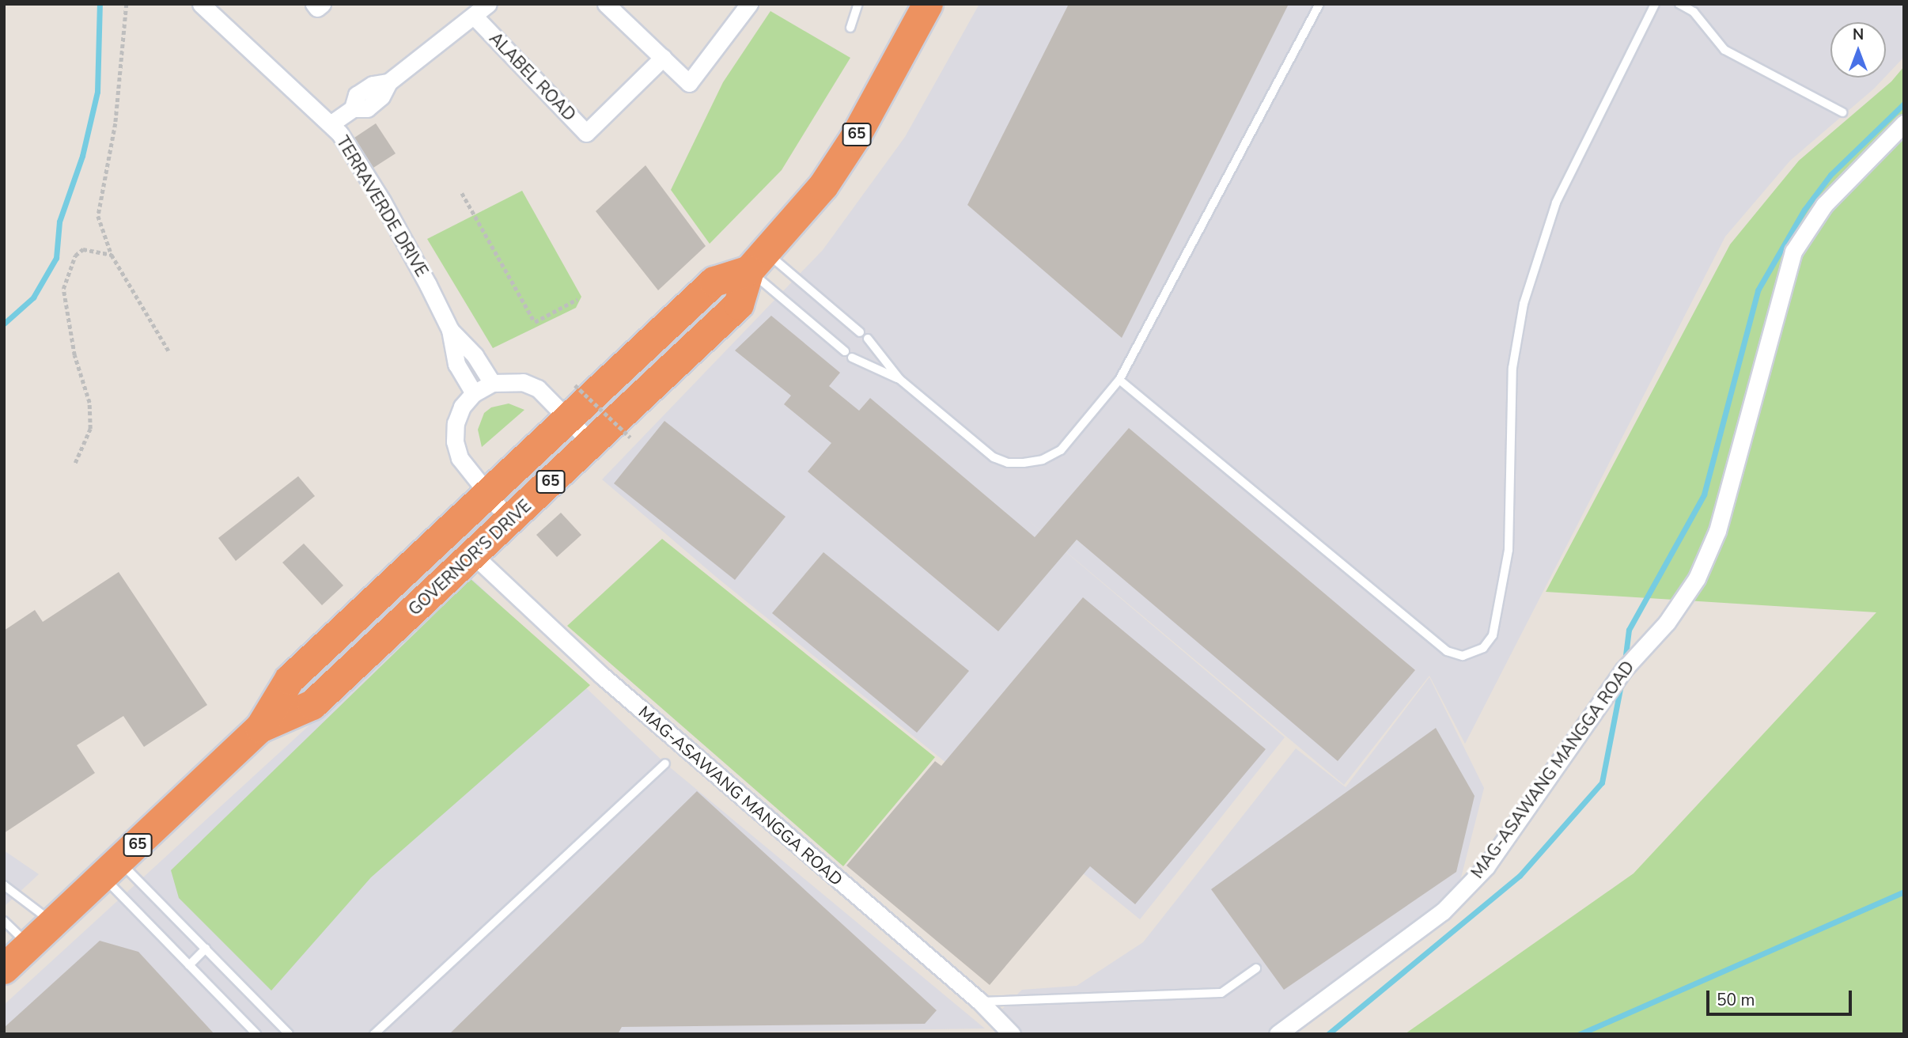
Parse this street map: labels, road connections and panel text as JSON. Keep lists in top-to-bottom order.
{
  "streets": {
    "highway": ["65", "GOVERNOR'S DRIVE"],
    "street": ["ALABEL ROAD", "TERRAVERDE DRIVE", "MAG-ASAWANG MANGGA ROAD"]
  },
  "crossings": [
    ["GOVERNOR'S DRIVE", "MAG-ASAWANG MANGGA ROAD"]
  ],
  "scale_bar": "50 m",
  "north": "top"
}
